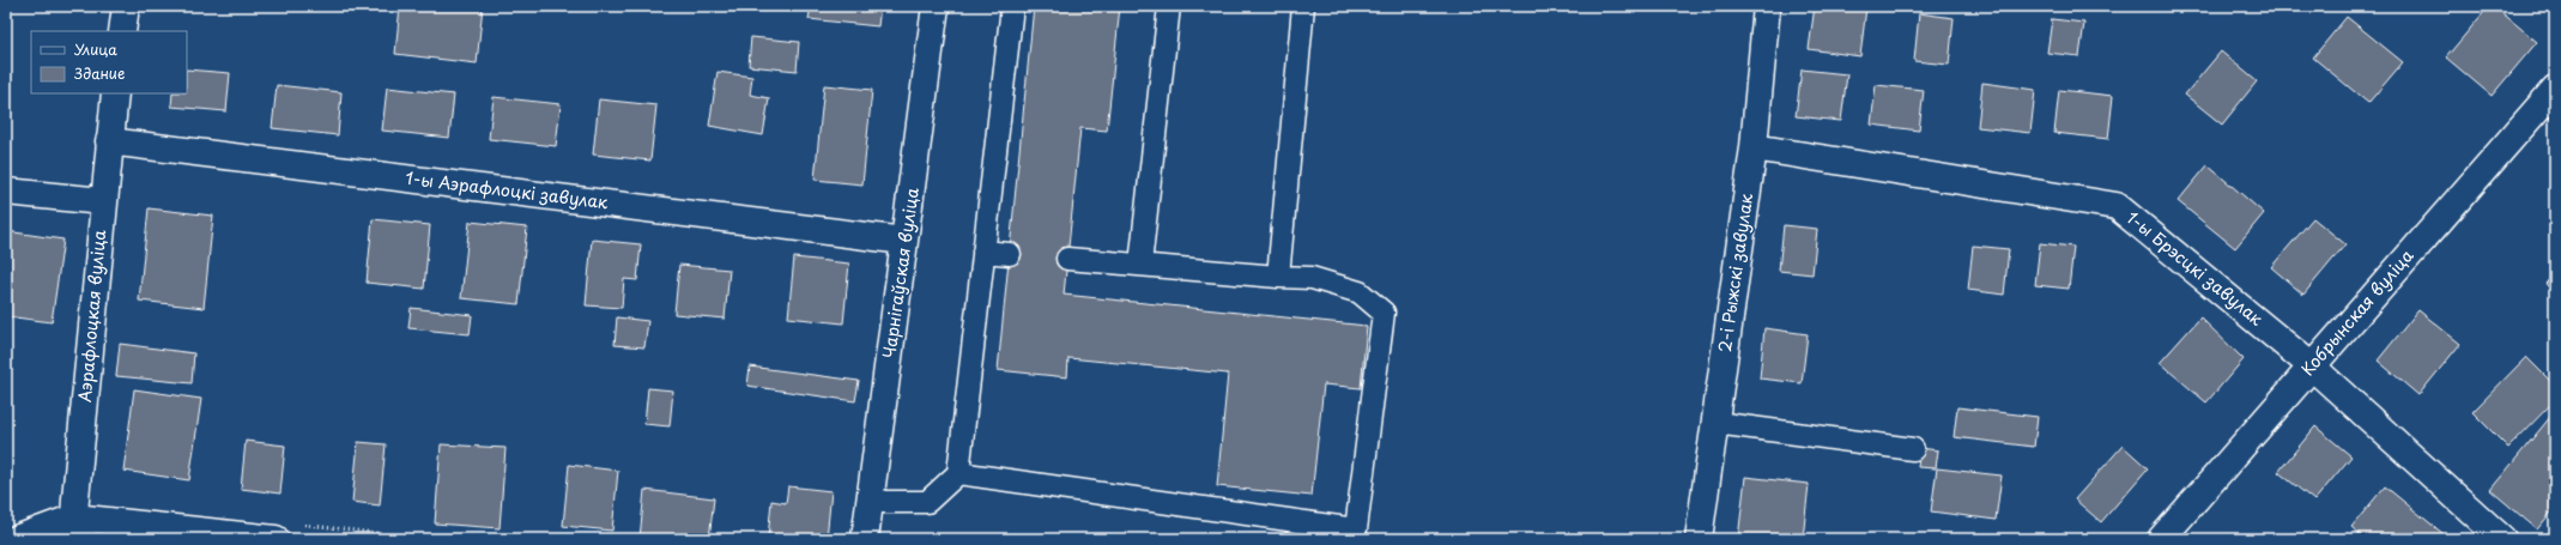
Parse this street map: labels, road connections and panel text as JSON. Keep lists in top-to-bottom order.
{
  "streets": {
    "street": [
      "1-ы Аэрафлоцкі завулак",
      "1-ы Брэсцкі завулак",
      "Чарнігаўская вуліца",
      "2-і Рыжскі завулак",
      "Кобрынская вуліца",
      "Аэрафлоцкая вуліца"
    ]
  },
  "crossings": [
    ["1-ы Аэрафлоцкі завулак", "Чарнігаўская вуліца"],
    ["1-ы Аэрафлоцкі завулак", "Аэрафлоцкая вуліца"],
    ["1-ы Брэсцкі завулак", "2-і Рыжскі завулак"],
    ["1-ы Брэсцкі завулак", "Кобрынская вуліца"]
  ],
  "legend": ["Улица", "Здание"]
}
